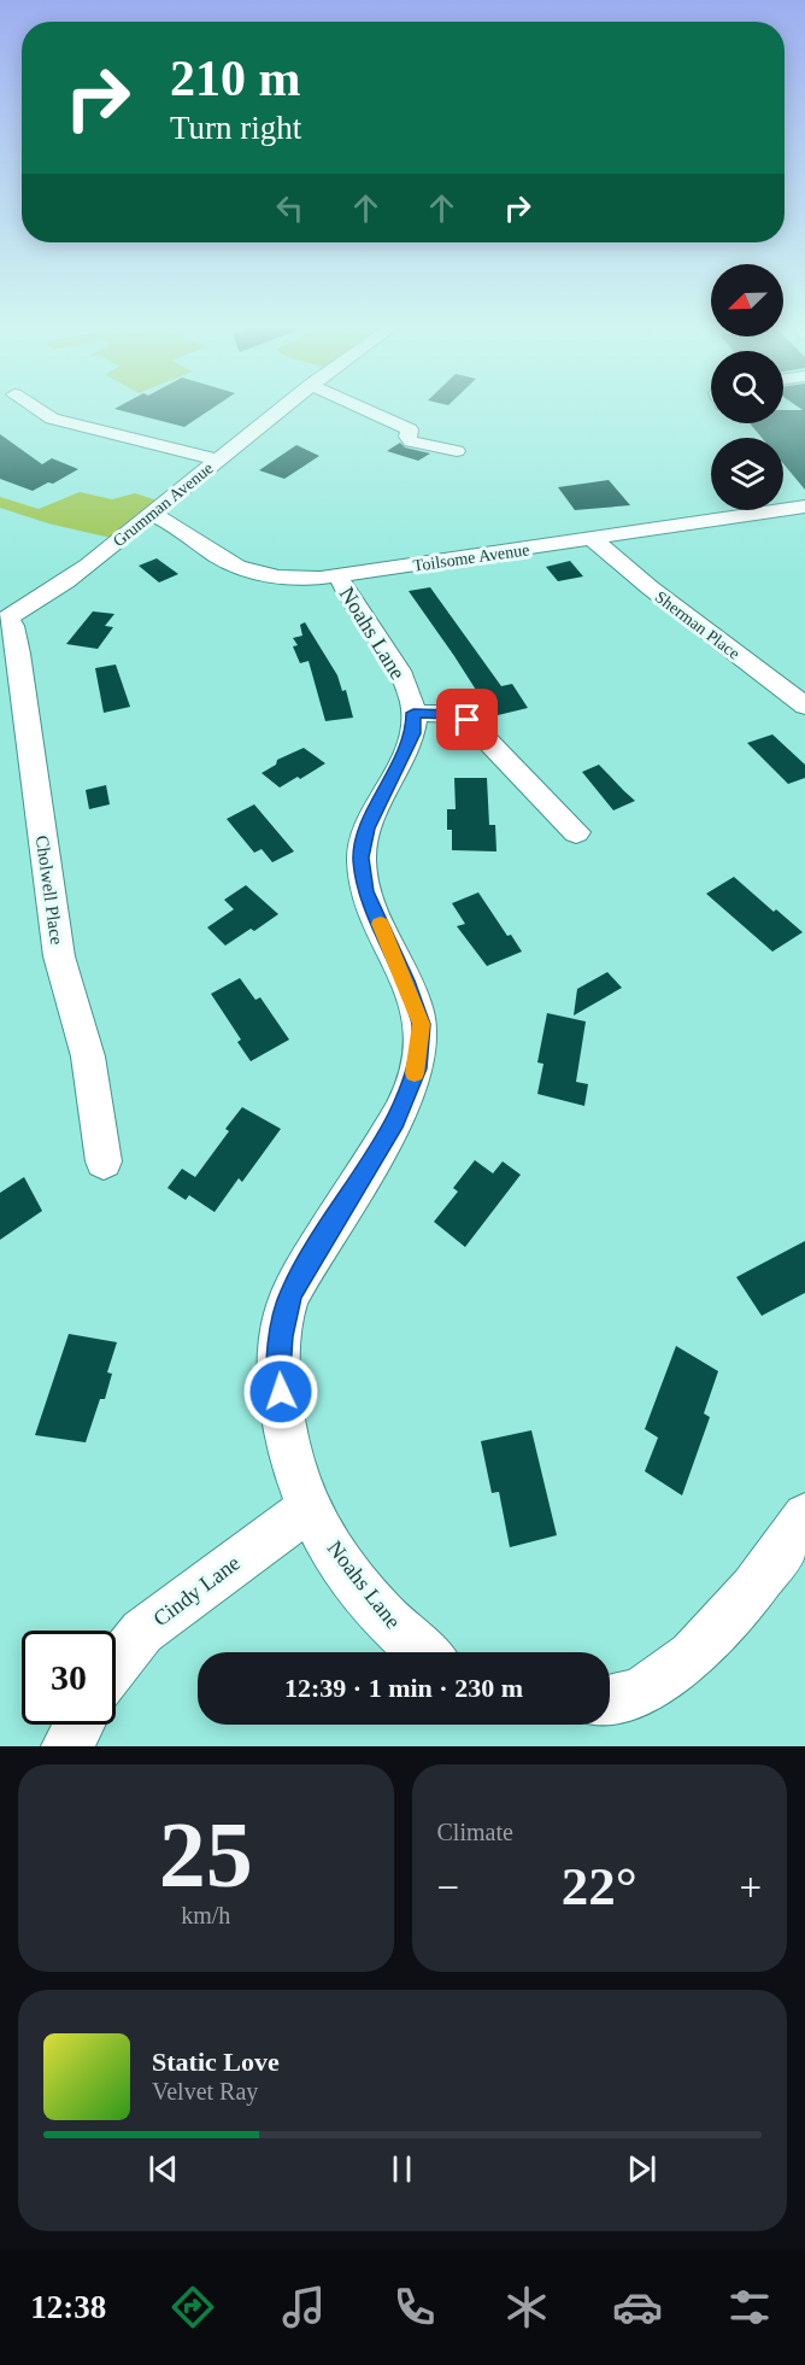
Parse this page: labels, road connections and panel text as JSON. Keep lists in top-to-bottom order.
{
  "streets": {
    "street": [
      "Grumman Avenue",
      "Toilsome Avenue",
      "Sherman Place",
      "Noahs Lane",
      "Cholwell Place",
      "Cindy Lane"
    ]
  },
  "crossings": [
    ["Grumman Avenue", "Toilsome Avenue"],
    ["Grumman Avenue", "Cholwell Place"],
    ["Toilsome Avenue", "Sherman Place"],
    ["Toilsome Avenue", "Noahs Lane"],
    ["Noahs Lane", "Cindy Lane"]
  ],
  "north": "bottom left",
  "page": {
    "turn": ["210 m", "Turn right"],
    "limit": "30",
    "trip": "12:39 · 1 min · 230 m",
    "tile": [
      ["25", "km/h"],
      "Climate"
    ],
    "heat": ["−", "22°", "+"],
    "song": ["Static Love", "Velvet Ray"],
    "tabs": "12:38"
  }
}
